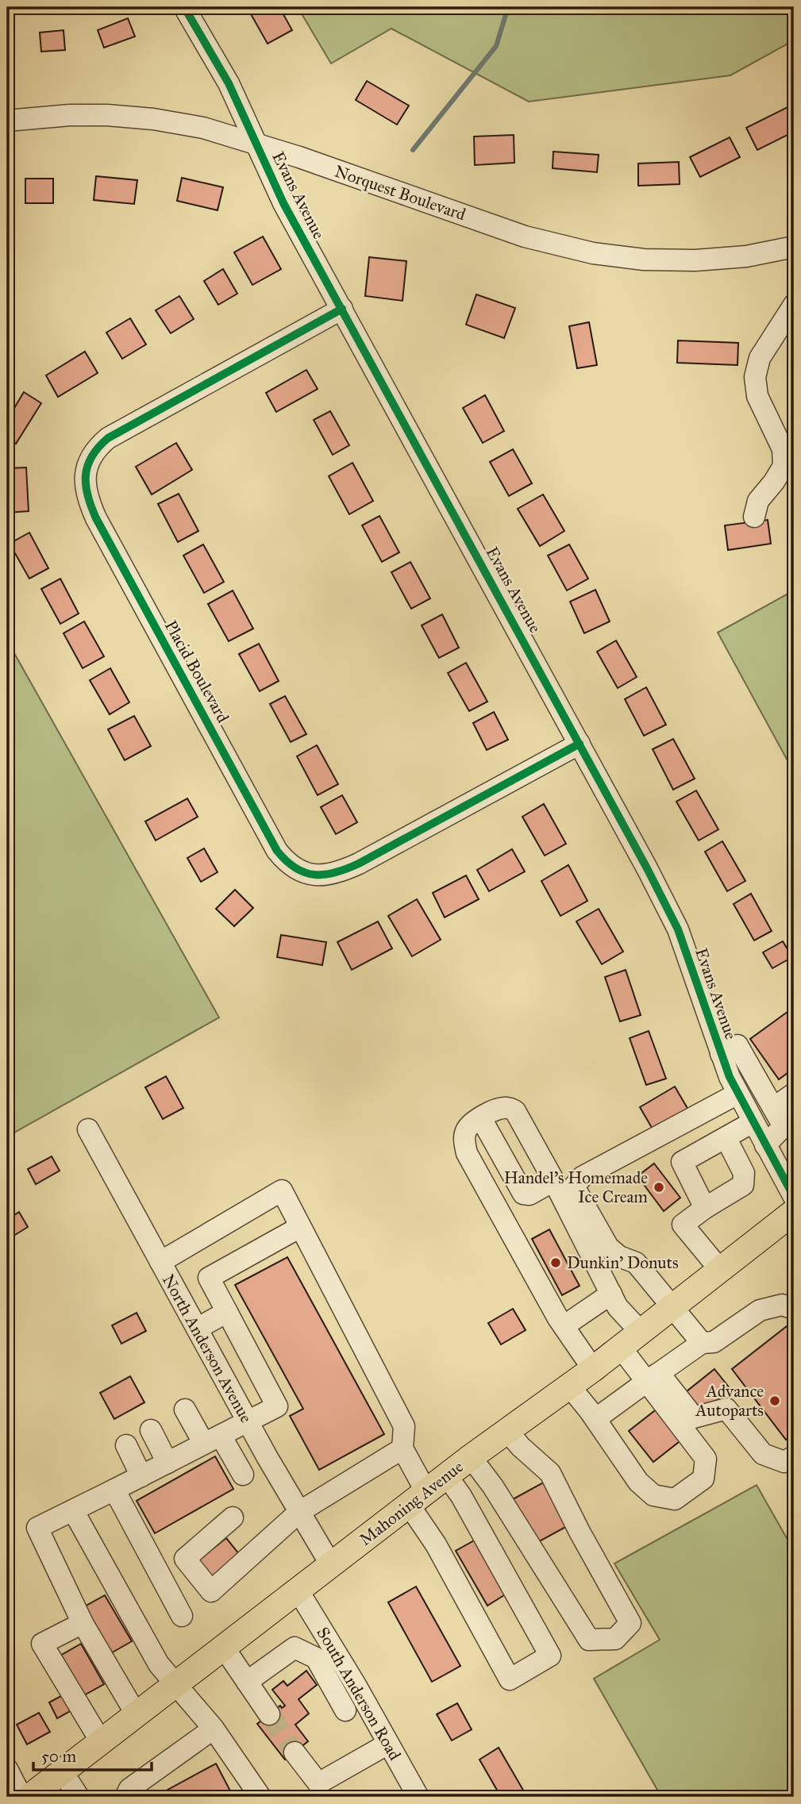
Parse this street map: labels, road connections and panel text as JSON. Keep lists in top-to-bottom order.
{
  "streets": {
    "main road": ["Mahoning Avenue"],
    "street": [
      "Norquest Boulevard",
      "Evans Avenue",
      "Placid Boulevard",
      "North Anderson Avenue",
      "South Anderson Road"
    ]
  },
  "crossings": [
    ["Norquest Boulevard", "Evans Avenue"],
    ["Evans Avenue", "Placid Boulevard"],
    ["North Anderson Avenue", "Mahoning Avenue"],
    ["Mahoning Avenue", "South Anderson Road"]
  ],
  "places": ["Handel's Homemade Ice Cream", "Dunkin' Donuts", "Advance Autoparts"],
  "scale_bar": "50 m"
}
